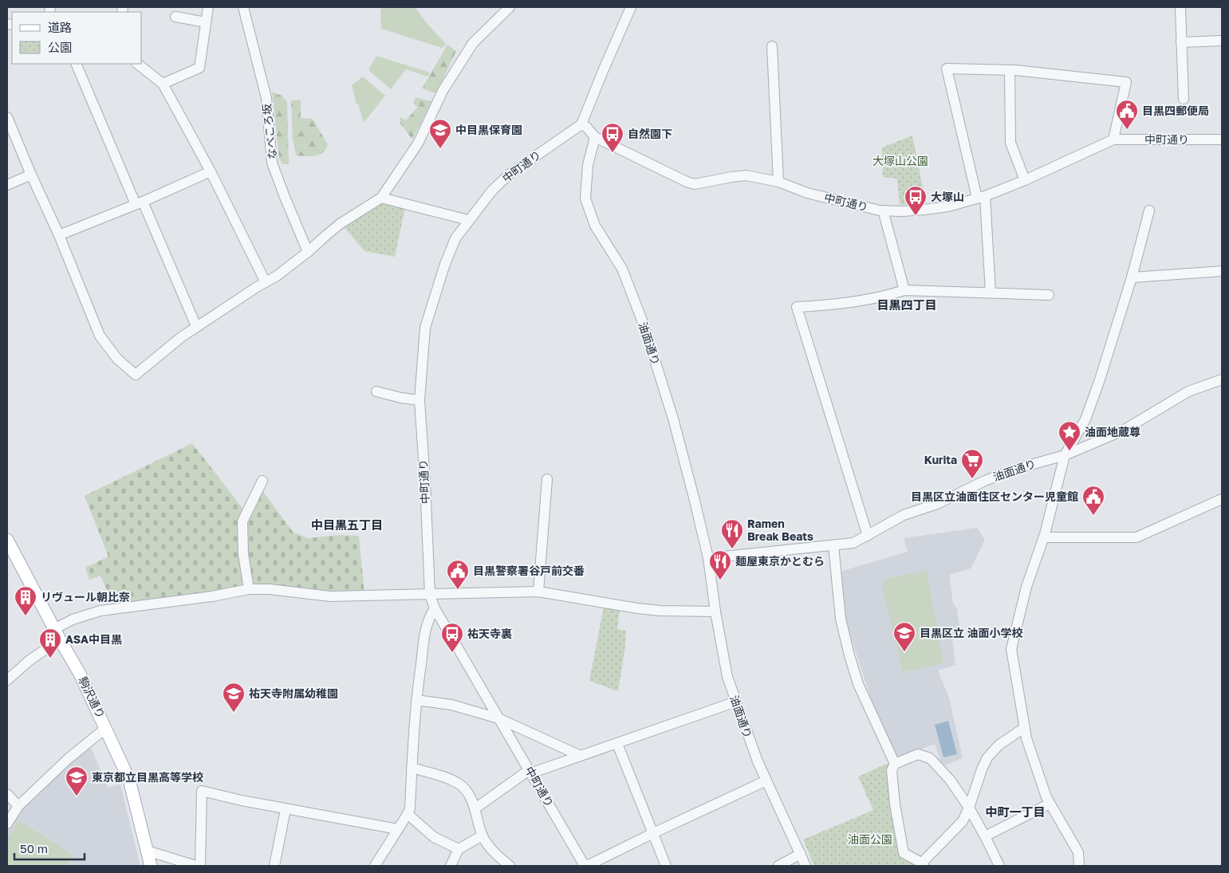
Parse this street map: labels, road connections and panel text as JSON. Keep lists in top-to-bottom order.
{
  "streets": {
    "main road": ["駒沢通り"],
    "street": ["なべころ坂", "中町通り", "油面通り"]
  },
  "crossings": [
    ["中町通り", "油面通り"]
  ],
  "districts": ["目黒四丁目", "中目黒五丁目", "中町一丁目"],
  "parks": ["大塚山公園", "油面公園"],
  "places": {
    "public building": ["目黒四郵便局", "目黒区立油面住区センター児童館", "目黒警察署谷戸前交番"],
    "school or university": [
      "中目黒保育園",
      "目黒区立 油面小学校",
      "祐天寺附属幼稚園",
      "東京都立目黒高等学校"
    ],
    "bus stop": ["自然園下", "大塚山", "祐天寺裏"],
    "place": ["油面地蔵尊"],
    "supermarket": ["Kurita"],
    "restaurant": ["Ramen Break Beats", "麺屋東京かとむら"],
    "building": ["リヴュール朝比奈", "ASA中目黒"]
  },
  "legend": ["道路", "公園"],
  "scale_bar": "50 m"
}
